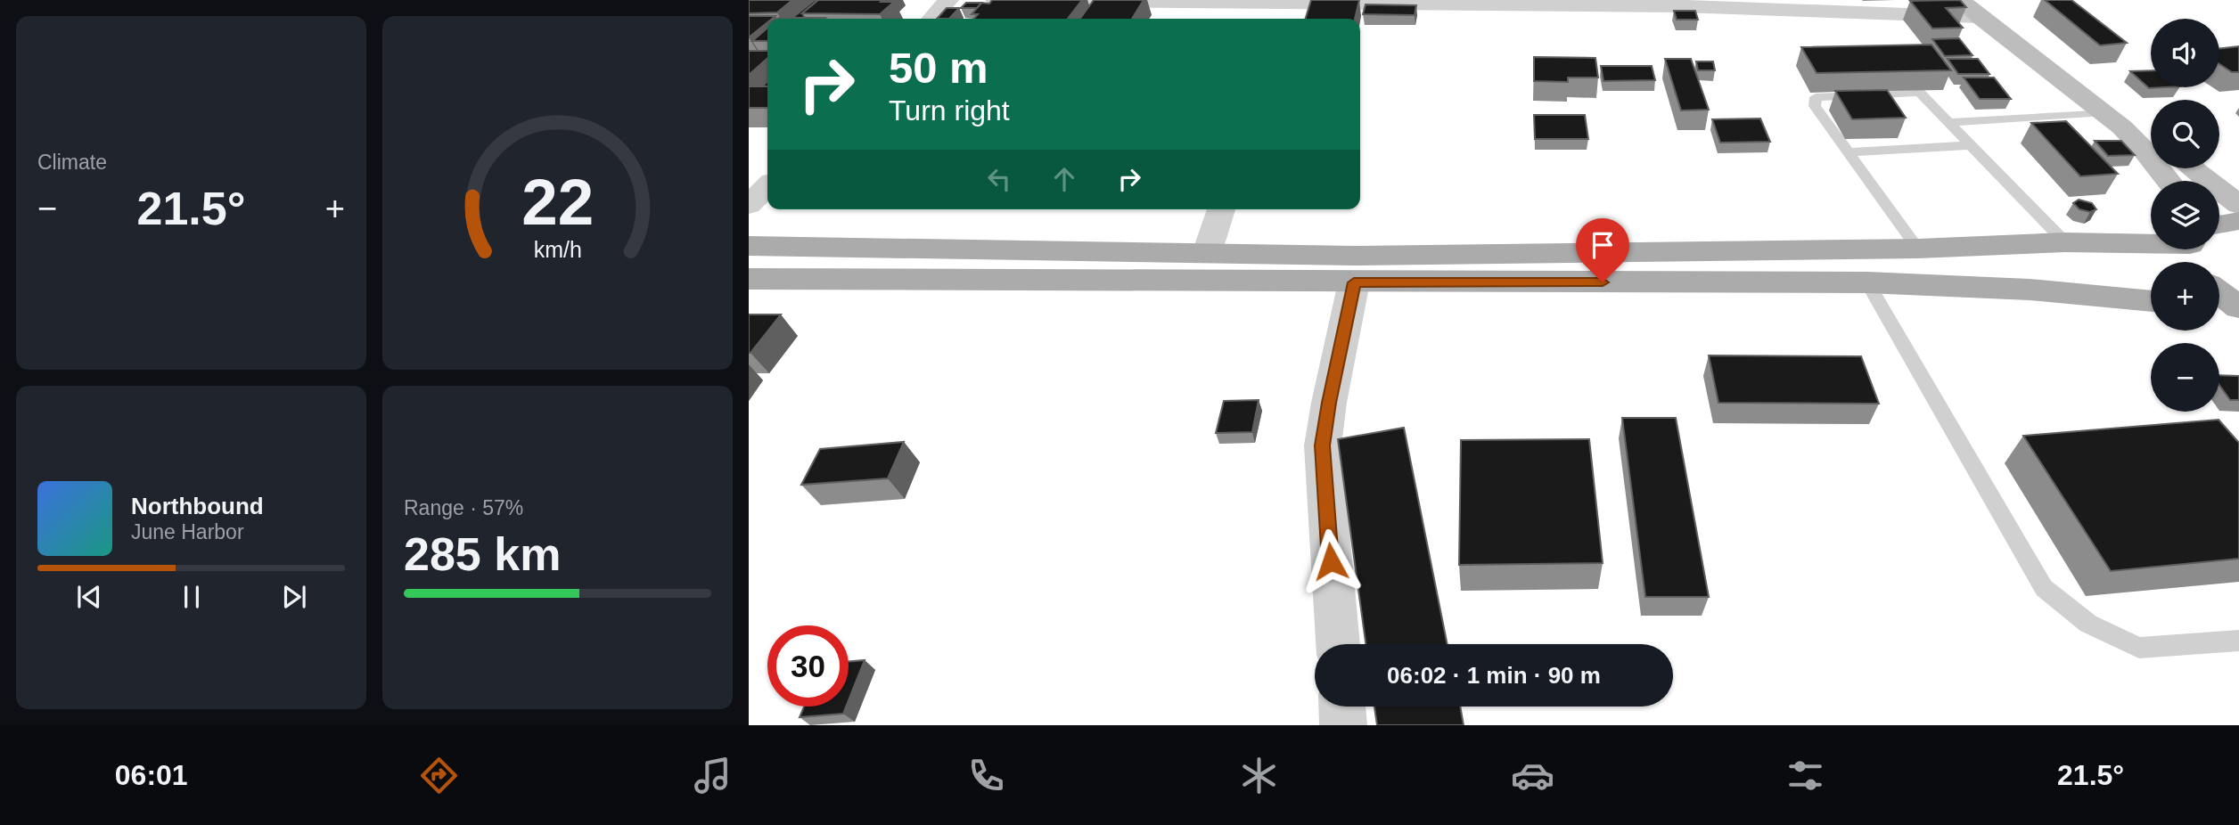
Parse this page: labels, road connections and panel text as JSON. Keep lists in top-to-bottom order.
{
  "page": {
    "tile": [
      "Climate",
      ["Range · 57%", "285 km"]
    ],
    "map_buttons": ["+", "−"],
    "turn": ["50 m", "Turn right"],
    "heat": ["−", "21.5°", "+"],
    "song": ["Northbound", "June Harbor"],
    "limit": "30",
    "trip": "06:02 · 1 min · 90 m",
    "tabs": ["06:01", "21.5°"],
    "gauge": ["22", "km/h"]
  }
}
